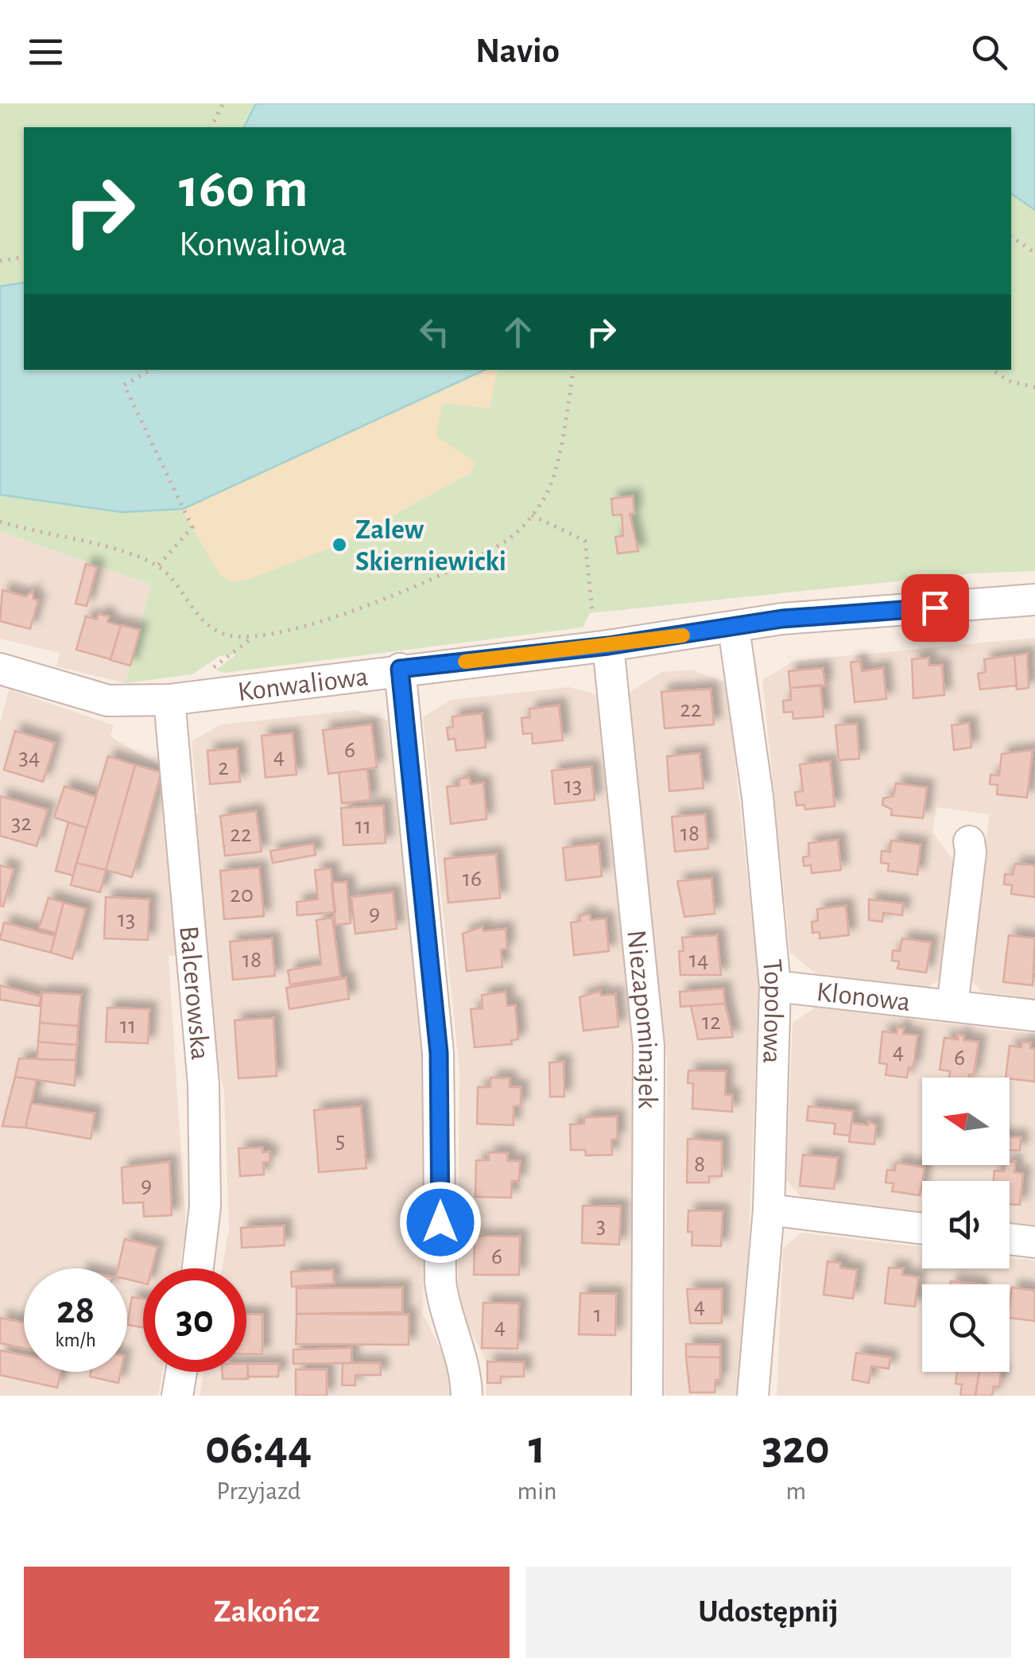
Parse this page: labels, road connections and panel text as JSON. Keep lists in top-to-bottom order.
{
  "streets": {
    "street": [
      "Konwaliowa",
      "Balcerowska",
      "Klonowa",
      "Topolowa",
      "Niezapominajek"
    ]
  },
  "crossings": [
    ["Konwaliowa", "Balcerowska"],
    ["Konwaliowa", "Topolowa"],
    ["Konwaliowa", "Niezapominajek"],
    ["Klonowa", "Topolowa"]
  ],
  "places": ["Zalew Skierniewicki"],
  "house_numbers": [
    "22",
    "6",
    "4",
    "34",
    "2",
    "13",
    "32",
    "11",
    "18",
    "22",
    "16",
    "20",
    "9",
    "13",
    "18",
    "14",
    "12",
    "11",
    "4",
    "6",
    "5",
    "8",
    "9",
    "3",
    "6",
    "4",
    "1",
    "4"
  ],
  "north": "left",
  "page": {
    "header": "Navio",
    "turn": ["160 m", "Konwaliowa"],
    "speed": "28 km/h",
    "limit": "30",
    "eta": [
      "06:44",
      "Przyjazd",
      "1",
      "min",
      "320",
      "m"
    ],
    "buttons": ["Zakończ", "Udostępnij"]
  }
}
